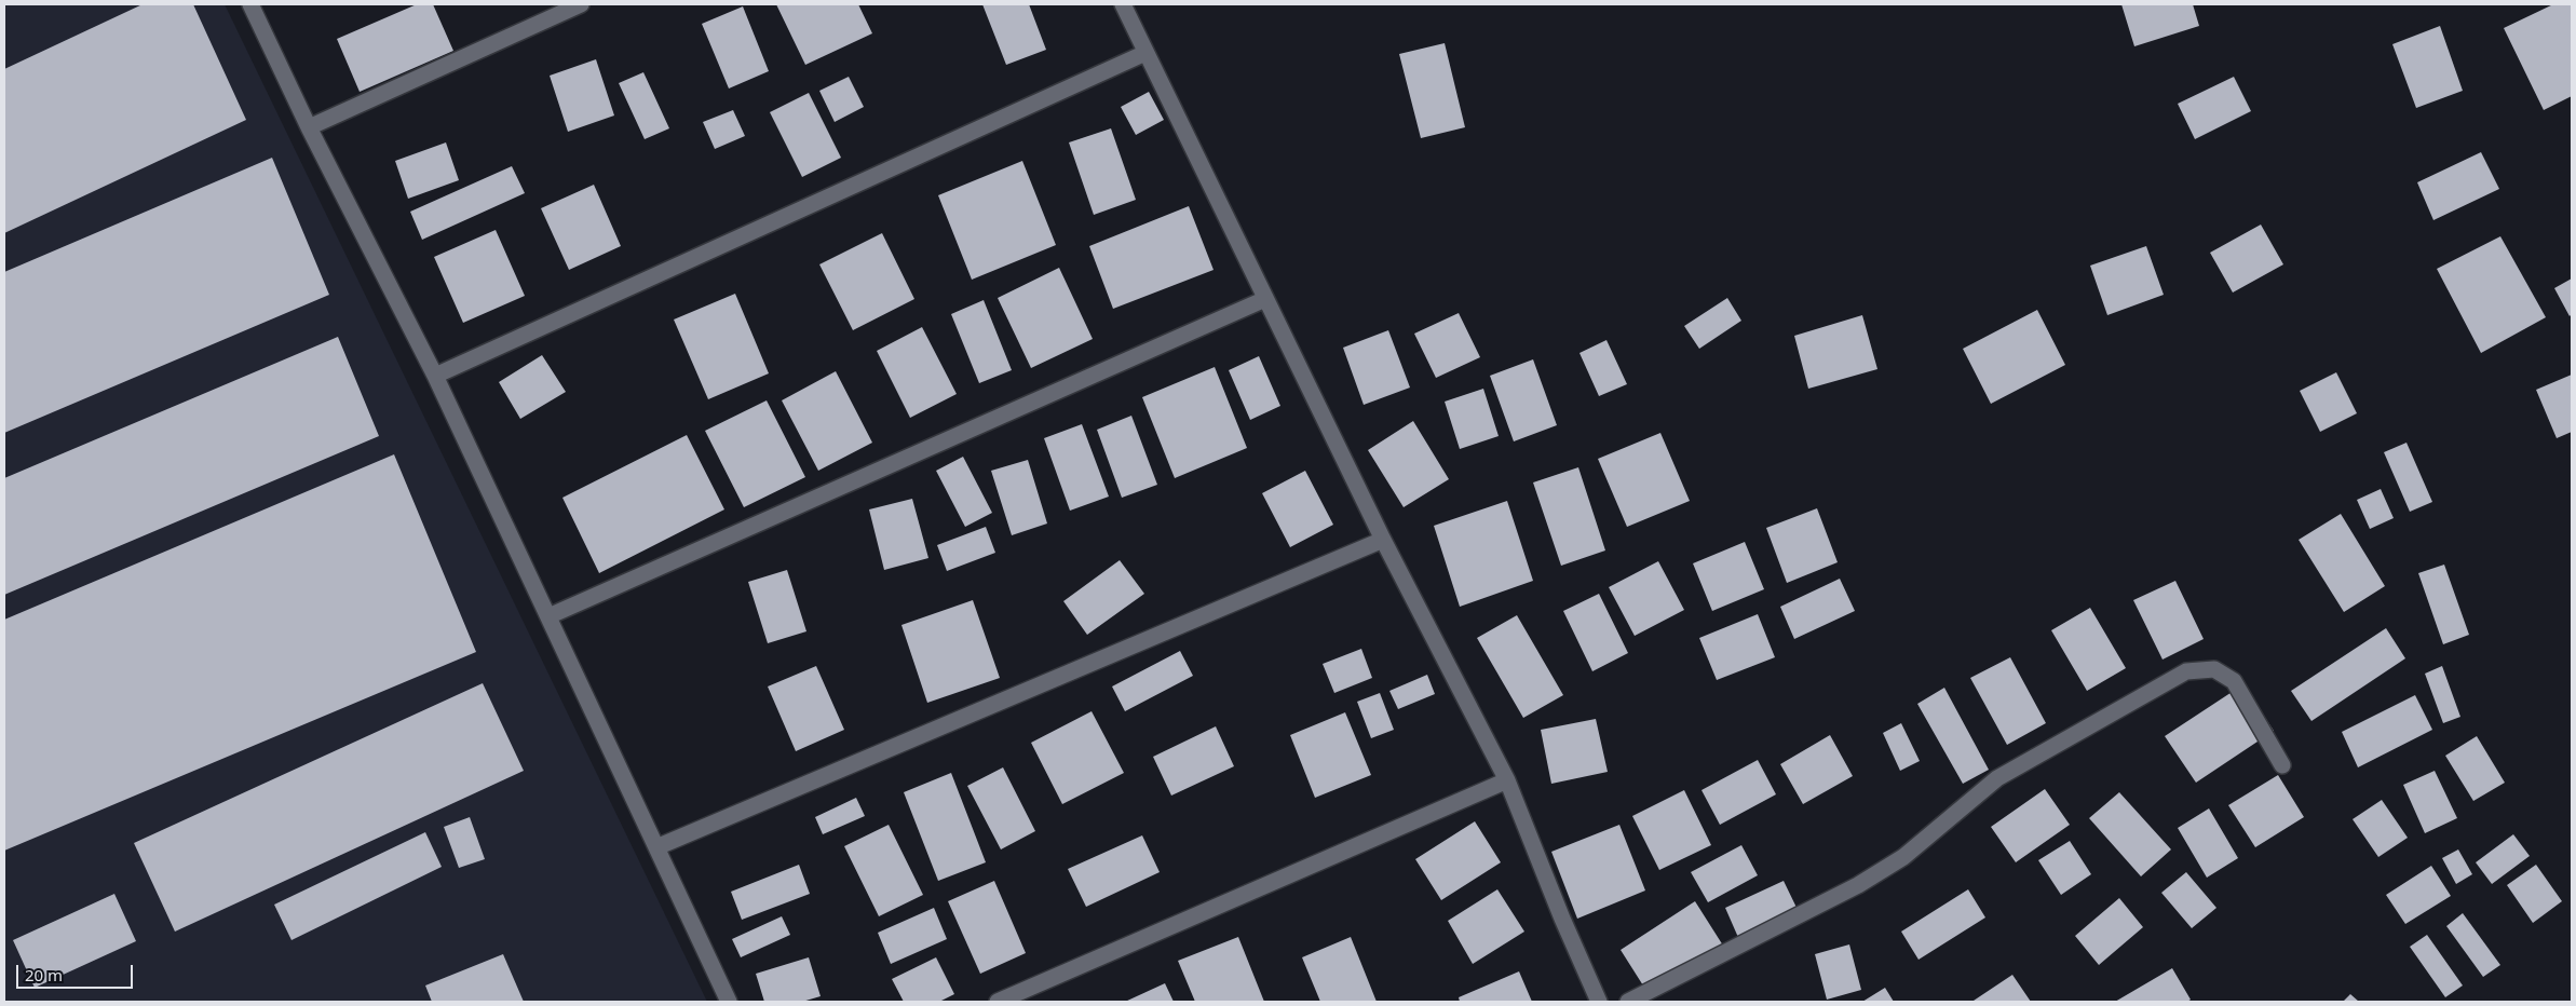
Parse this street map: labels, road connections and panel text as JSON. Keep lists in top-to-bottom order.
{
  "scale_bar": "20 m"
}
